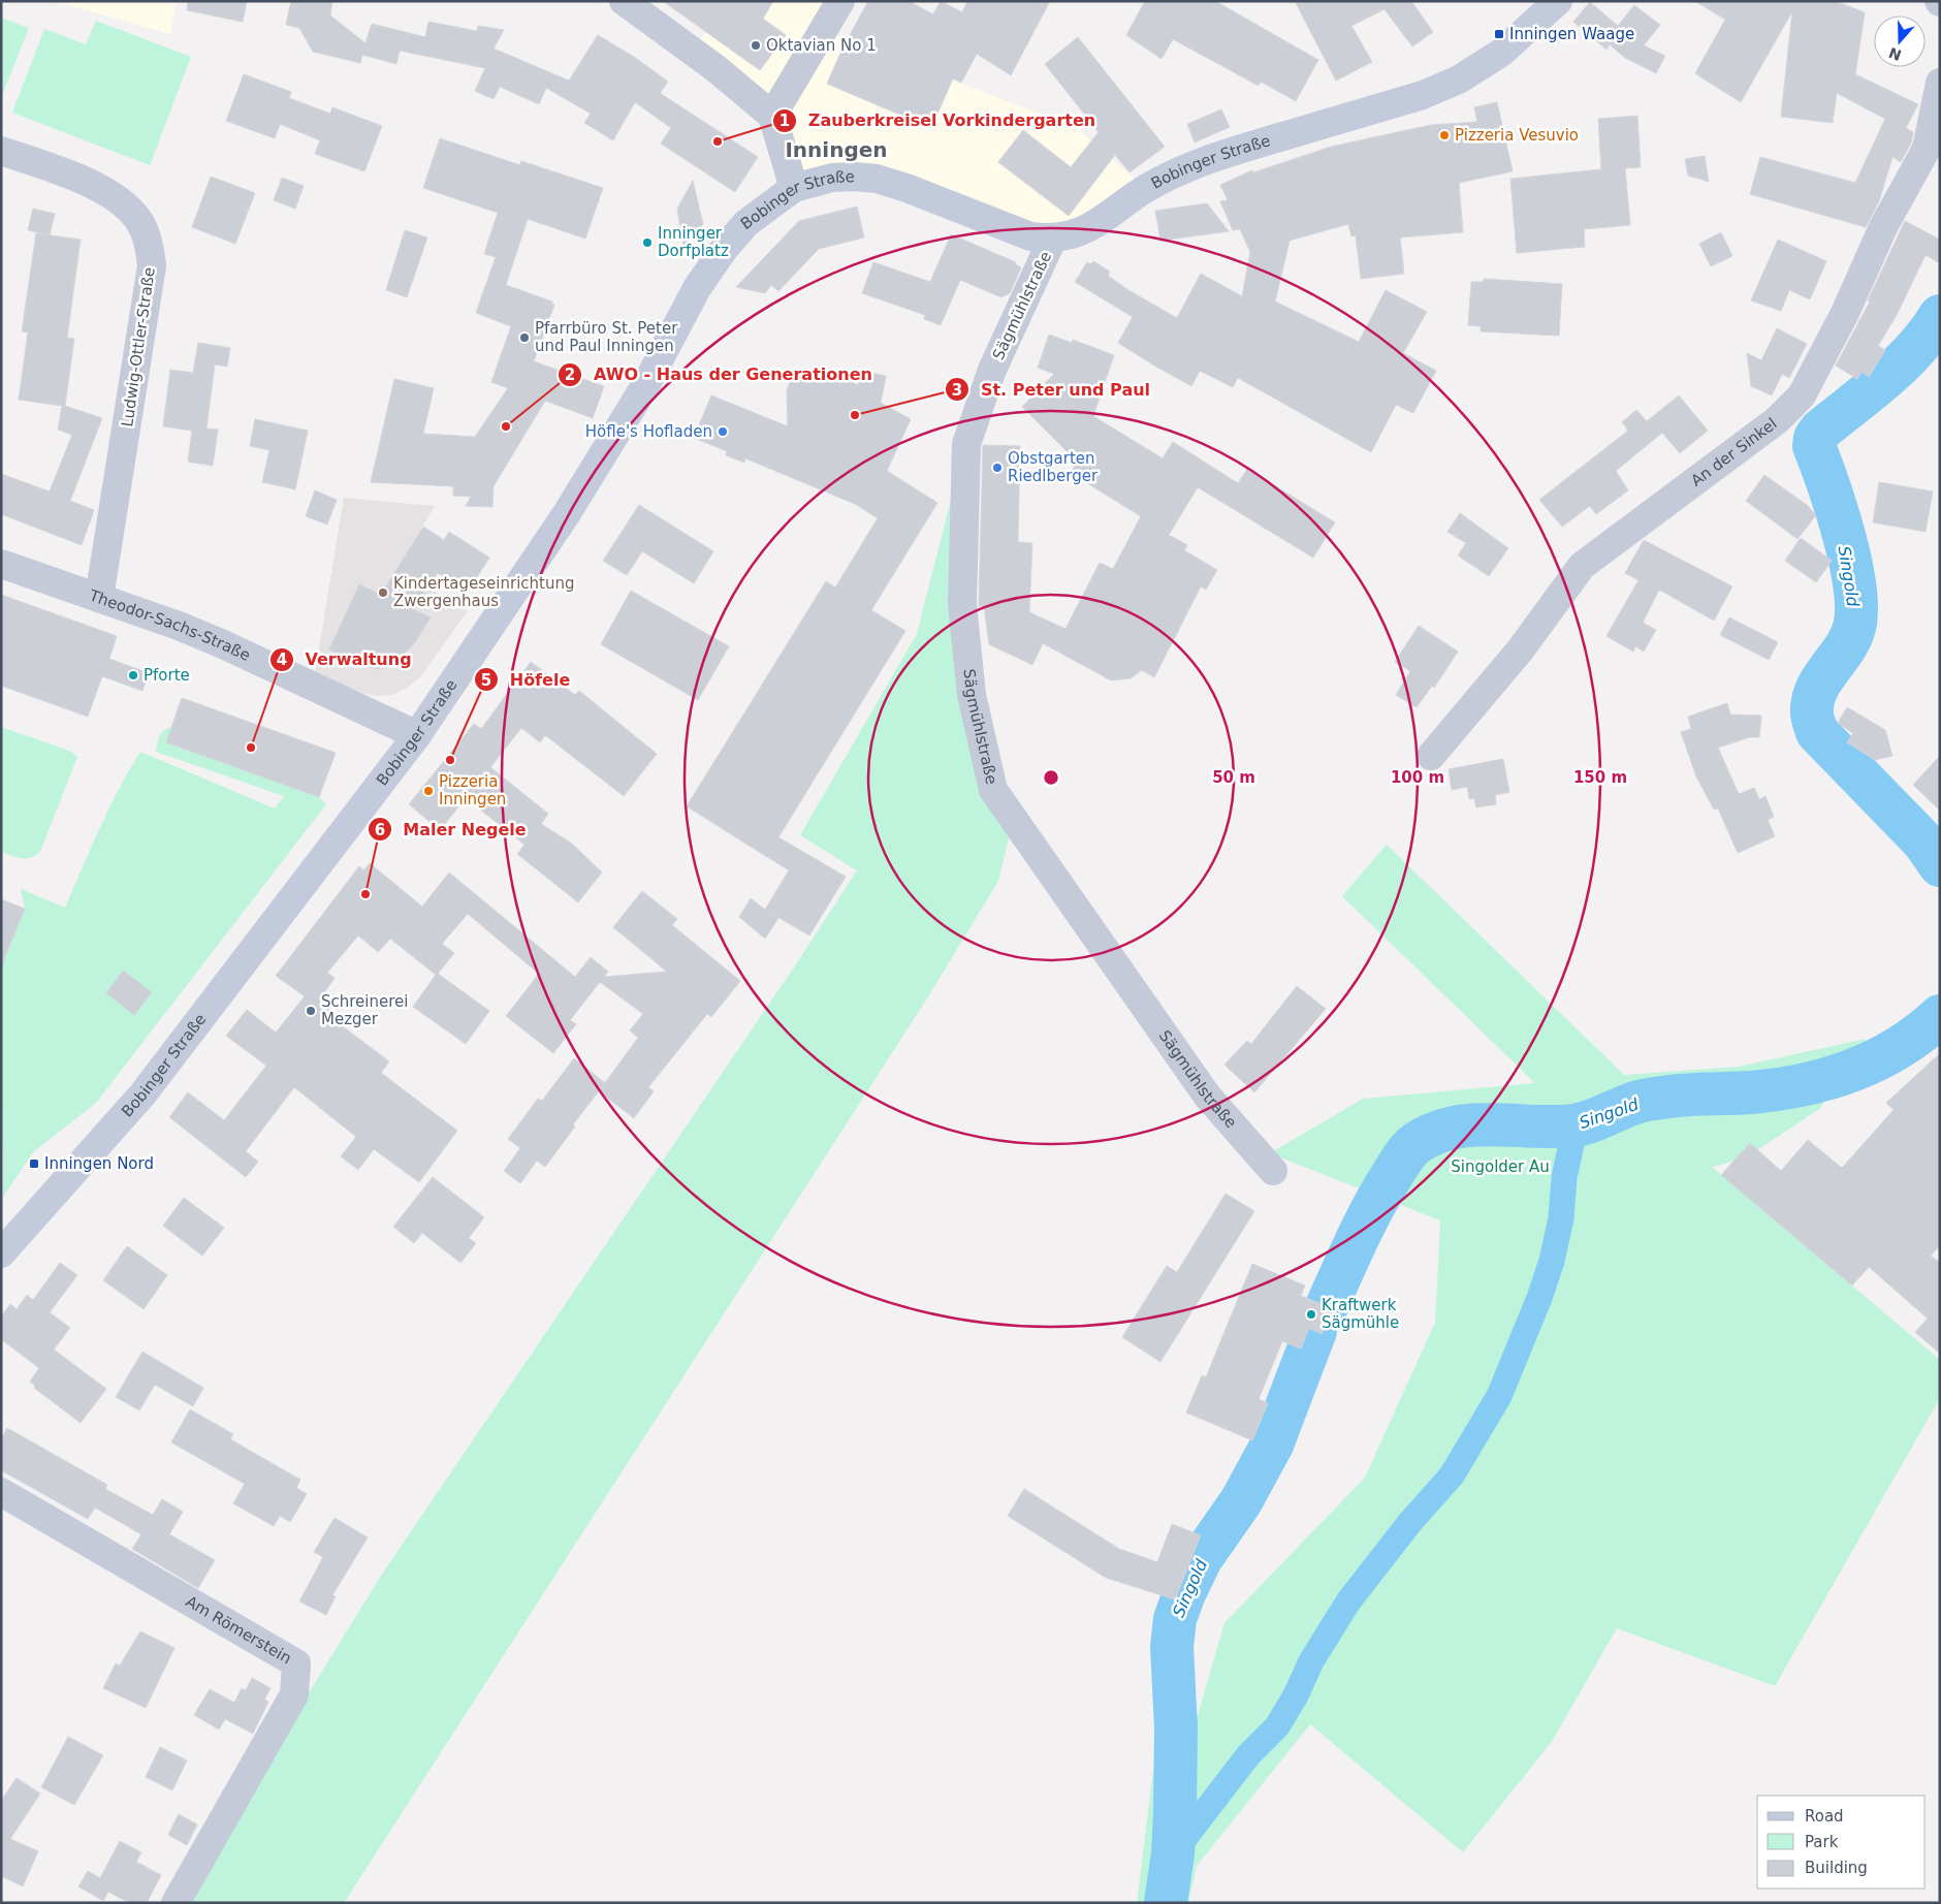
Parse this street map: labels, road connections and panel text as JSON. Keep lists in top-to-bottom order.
{
  "streets": {
    "main road": ["Bobinger Straße"],
    "street": [
      "Sägmühlstraße",
      "Ludwig-Ottler-Straße",
      "An der Sinkel",
      "Theodor-Sachs-Straße",
      "Am Römerstein"
    ]
  },
  "crossings": [
    ["Bobinger Straße", "Sägmühlstraße"],
    ["Bobinger Straße", "Theodor-Sachs-Straße"],
    ["Ludwig-Ottler-Straße", "Theodor-Sachs-Straße"]
  ],
  "districts": ["Inningen"],
  "water": ["Singold"],
  "parks": ["Singolder Au"],
  "places": {
    "transit": ["Inningen Waage", "Inningen Nord"],
    "other": [
      "Oktavian No 1",
      "Pizzeria Vesuvio",
      "Zauberkreisel Vorkindergarten",
      "Inninger Dorfplatz",
      "Pfarrbüro St. Peter und Paul Inningen",
      "St. Peter und Paul",
      "AWO - Haus der Generationen",
      "Höfle's Hofladen",
      "Obstgarten Riedlberger",
      "Kindertageseinrichtung Zwergenhaus",
      "Pforte",
      "Verwaltung",
      "Höfele",
      "Pizzeria Inningen",
      "Maler Negele",
      "Schreinerei Mezger",
      "Kraftwerk Sägmühle"
    ]
  },
  "legend": ["Road", "Park", "Building"],
  "north": "bottom",
  "rings": ["50 m", "100 m", "150 m"]
}
